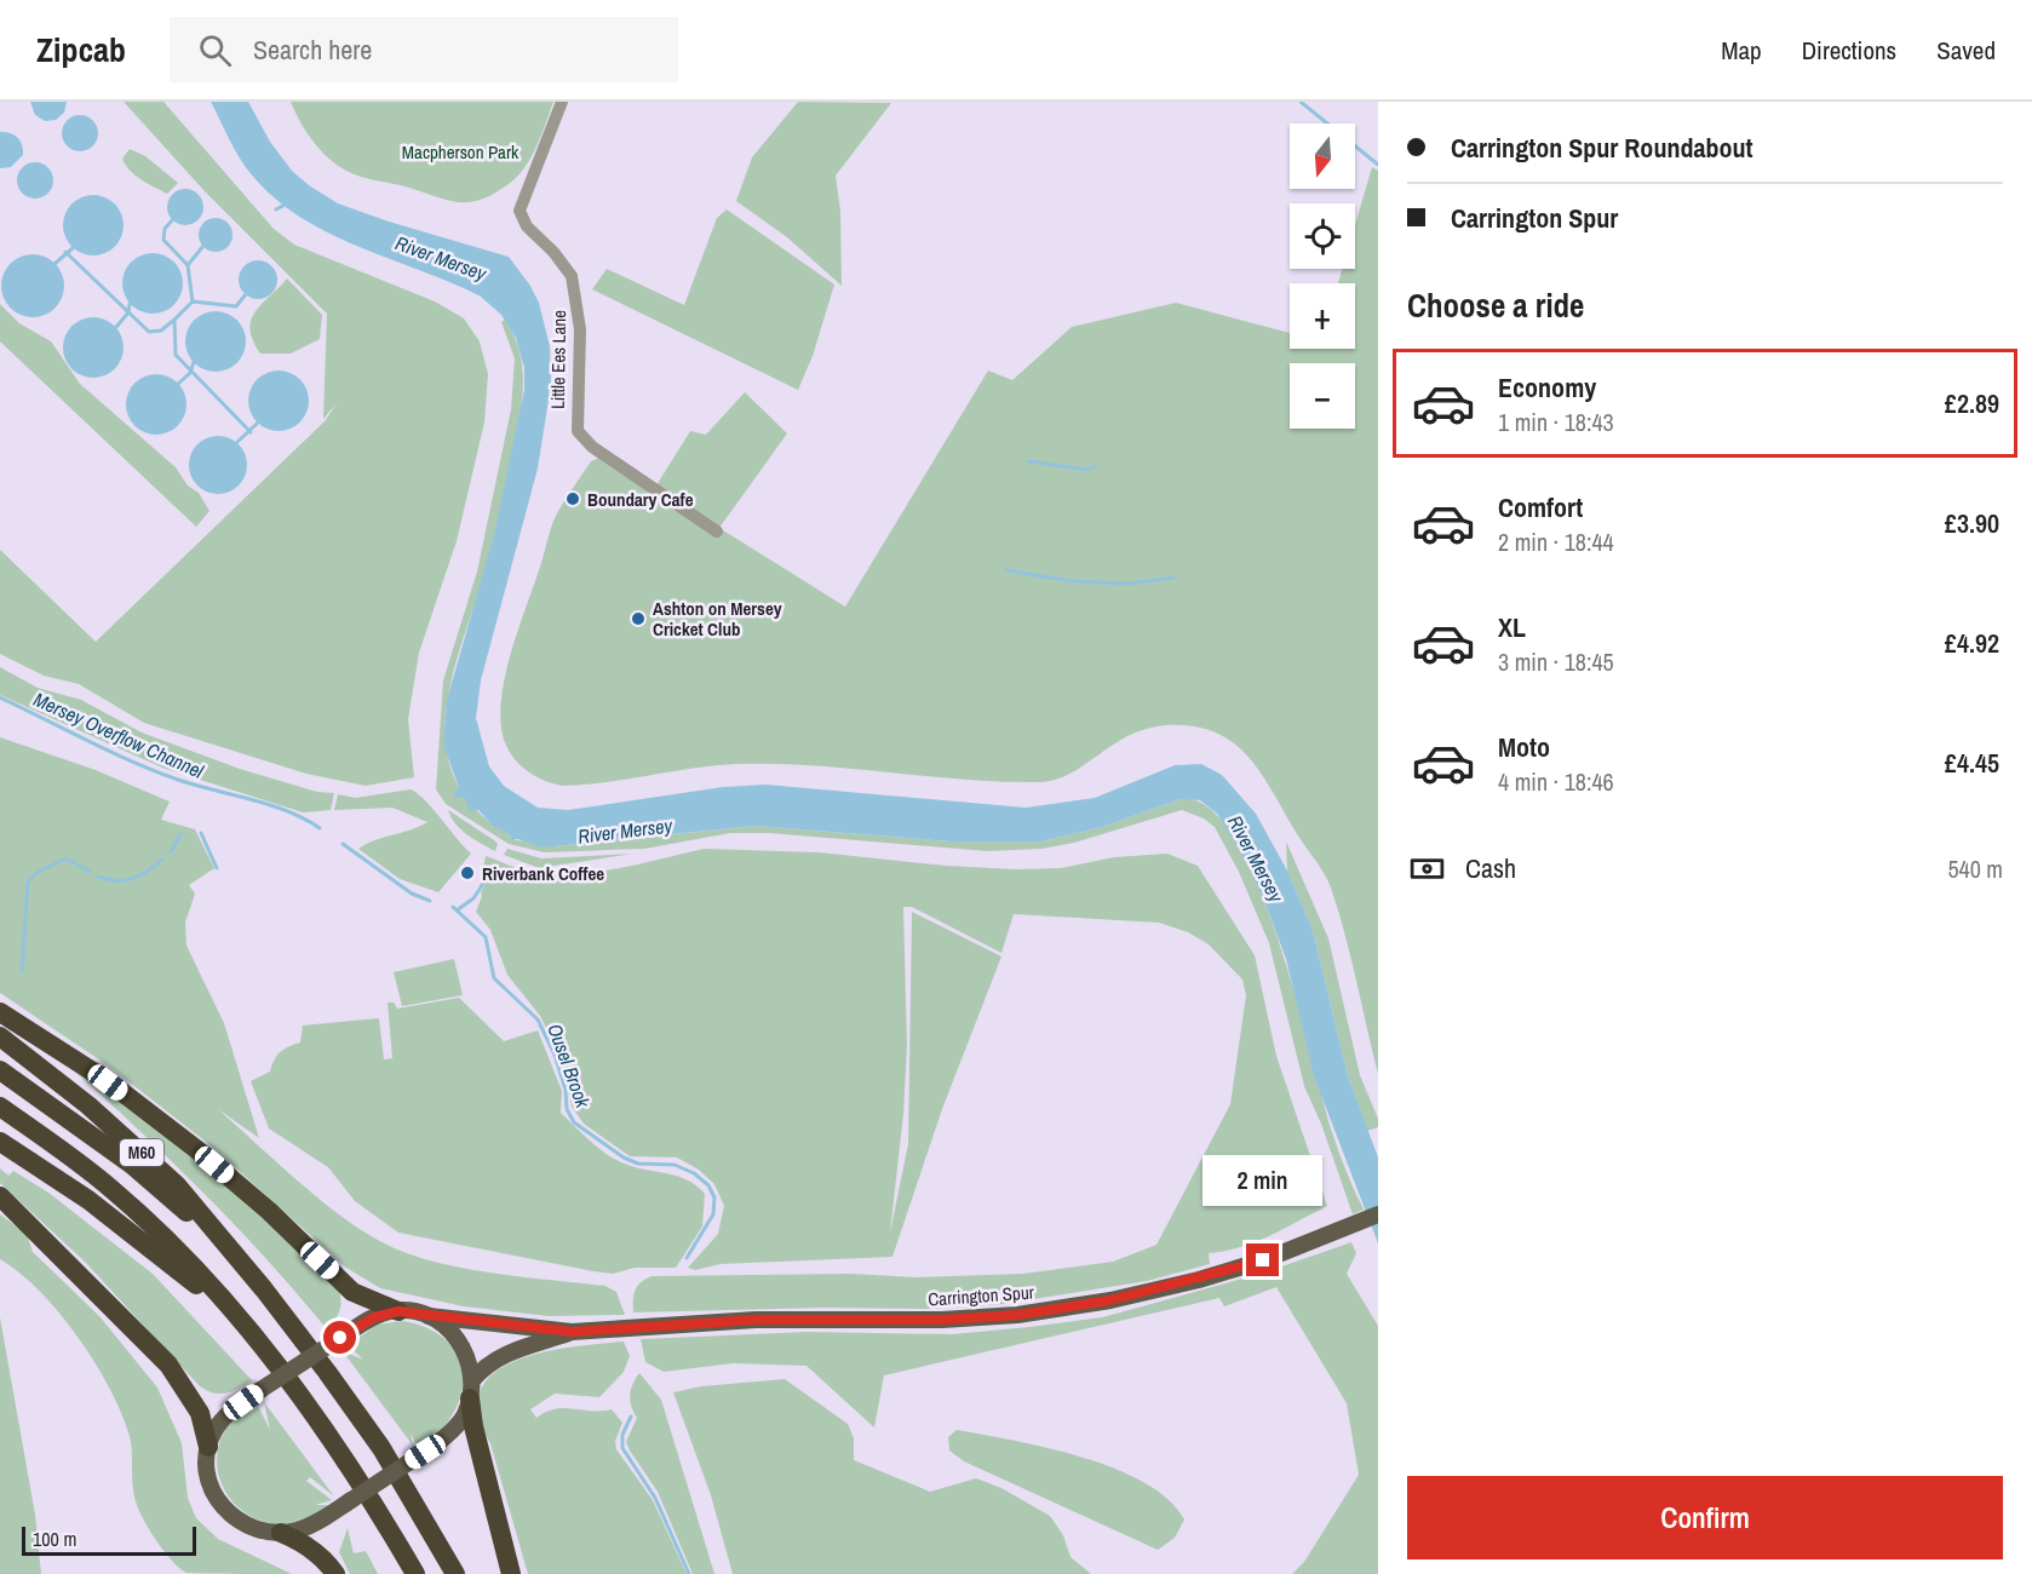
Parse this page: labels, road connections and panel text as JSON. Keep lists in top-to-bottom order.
{
  "streets": {
    "highway": ["M60"],
    "main road": ["Carrington Spur"],
    "street": ["Little Ees Lane"]
  },
  "crossings": [
    ["M60", "Carrington Spur"]
  ],
  "water": ["River Mersey", "Mersey Overflow Channel", "Ousel Brook"],
  "parks": ["Macpherson Park"],
  "places": ["Boundary Cafe", "Ashton on Mersey Cricket Club", "Riverbank Coffee"],
  "scale_bar": "100 m",
  "north": "bottom",
  "page": {
    "header": "Zipcab",
    "search": "Search here",
    "nav": ["Map", "Directions", "Saved"],
    "banner": ["Carrington Spur Roundabout", "Carrington Spur"],
    "map_buttons": ["+", "−"],
    "heading": "Choose a ride",
    "list": [
      {
        "name": "Economy",
        "note": "1 min · 18:43",
        "value": "£2.89"
      },
      {
        "name": "Comfort",
        "note": "2 min · 18:44",
        "value": "£3.90"
      },
      {
        "name": "XL",
        "note": "3 min · 18:45",
        "value": "£4.92"
      },
      {
        "name": "Moto",
        "note": "4 min · 18:46",
        "value": "£4.45"
      }
    ],
    "pay": ["Cash", "540 m"],
    "bubble": "2 min",
    "buttons": "Confirm",
    "scale": "100 m"
  }
}
